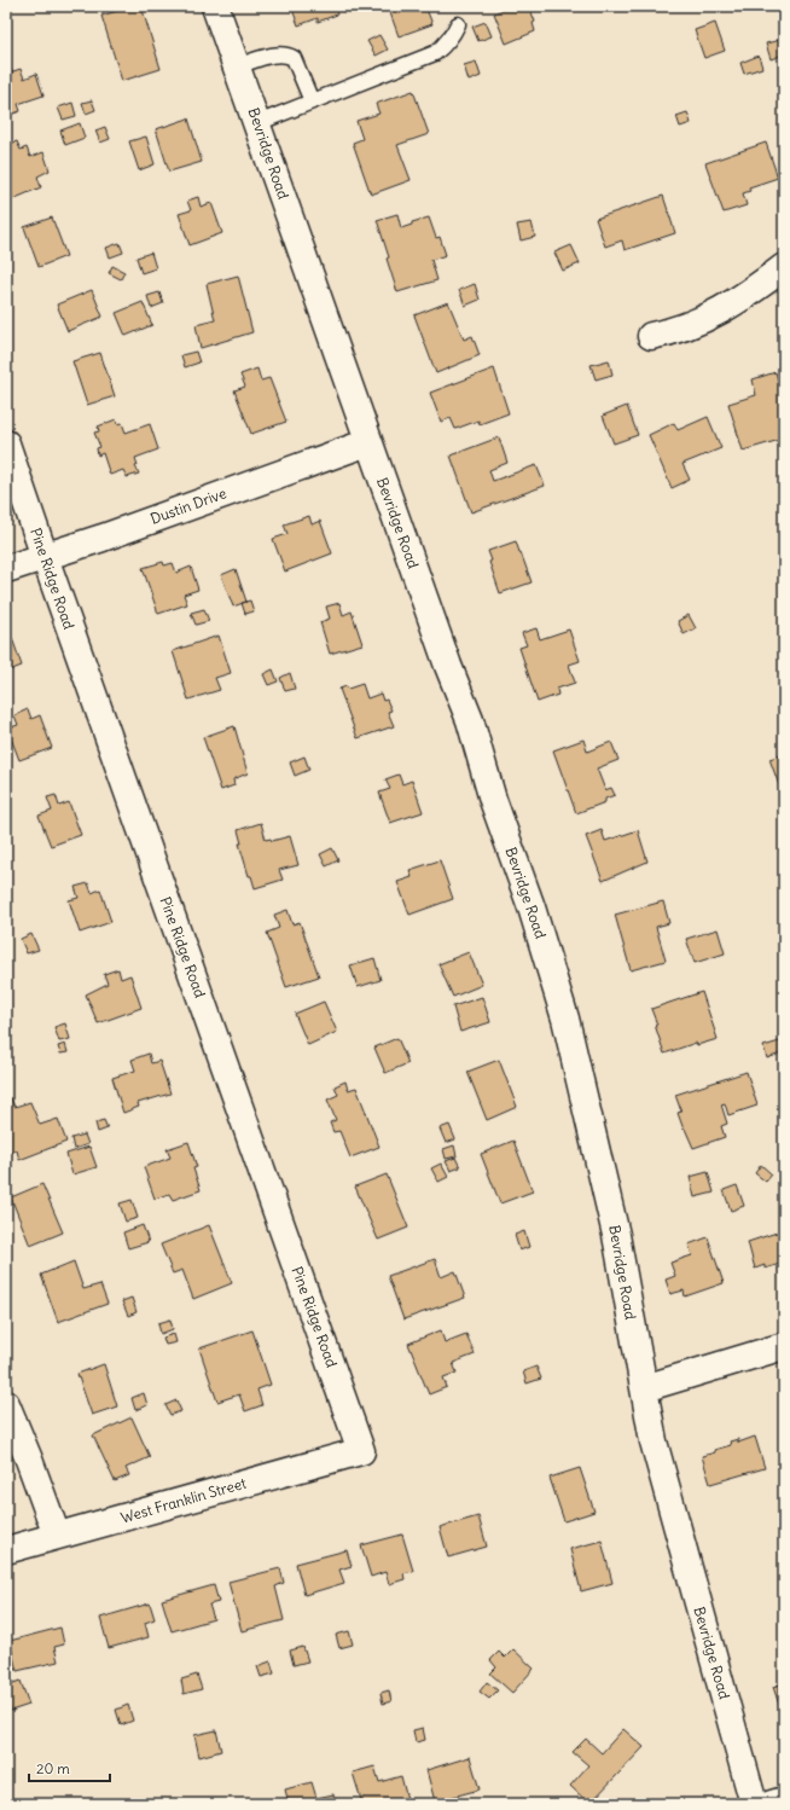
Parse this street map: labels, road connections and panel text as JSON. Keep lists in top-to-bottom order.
{
  "streets": {
    "street": [
      "Bevridge Road",
      "Dustin Drive",
      "Pine Ridge Road",
      "West Franklin Street"
    ]
  },
  "crossings": [
    ["Bevridge Road", "Dustin Drive"],
    ["Dustin Drive", "Pine Ridge Road"],
    ["Pine Ridge Road", "West Franklin Street"]
  ],
  "scale_bar": "20 m"
}
